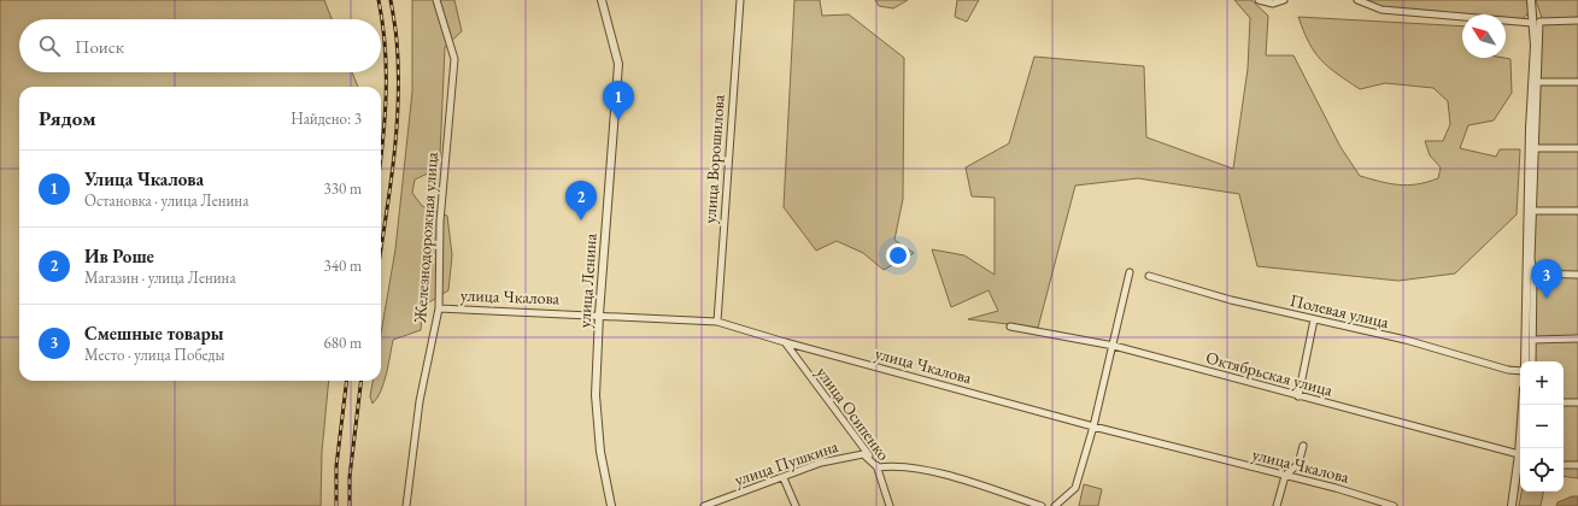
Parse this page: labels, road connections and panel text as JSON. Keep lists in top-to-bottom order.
{
  "streets": {
    "street": [
      "улица Ворошилова",
      "Железнодорожная улица",
      "улица Ленина",
      "улица Чкалова",
      "Полевая улица",
      "Октябрьская улица",
      "улица Осипенко",
      "улица Пушкина"
    ]
  },
  "crossings": [
    ["улица Ворошилова", "улица Чкалова"],
    ["Железнодорожная улица", "улица Чкалова"],
    ["улица Ленина", "улица Чкалова"],
    ["улица Чкалова", "улица Осипенко"],
    ["улица Осипенко", "улица Пушкина"]
  ],
  "north": "top left",
  "page": {
    "search": "Поиск",
    "pins": ["1", "2", "3"],
    "heading": ["Рядом", "Найдено: 3"],
    "list": [
      {
        "mark": "1",
        "name": "Улица Чкалова",
        "note": "Остановка · улица Ленина",
        "value": "330 m"
      },
      {
        "mark": "2",
        "name": "Ив Роше",
        "note": "Магазин · улица Ленина",
        "value": "340 m"
      },
      {
        "mark": "3",
        "name": "Смешные товары",
        "note": "Место · улица Победы",
        "value": "680 m"
      }
    ],
    "map_buttons": ["+", "−"]
  }
}
